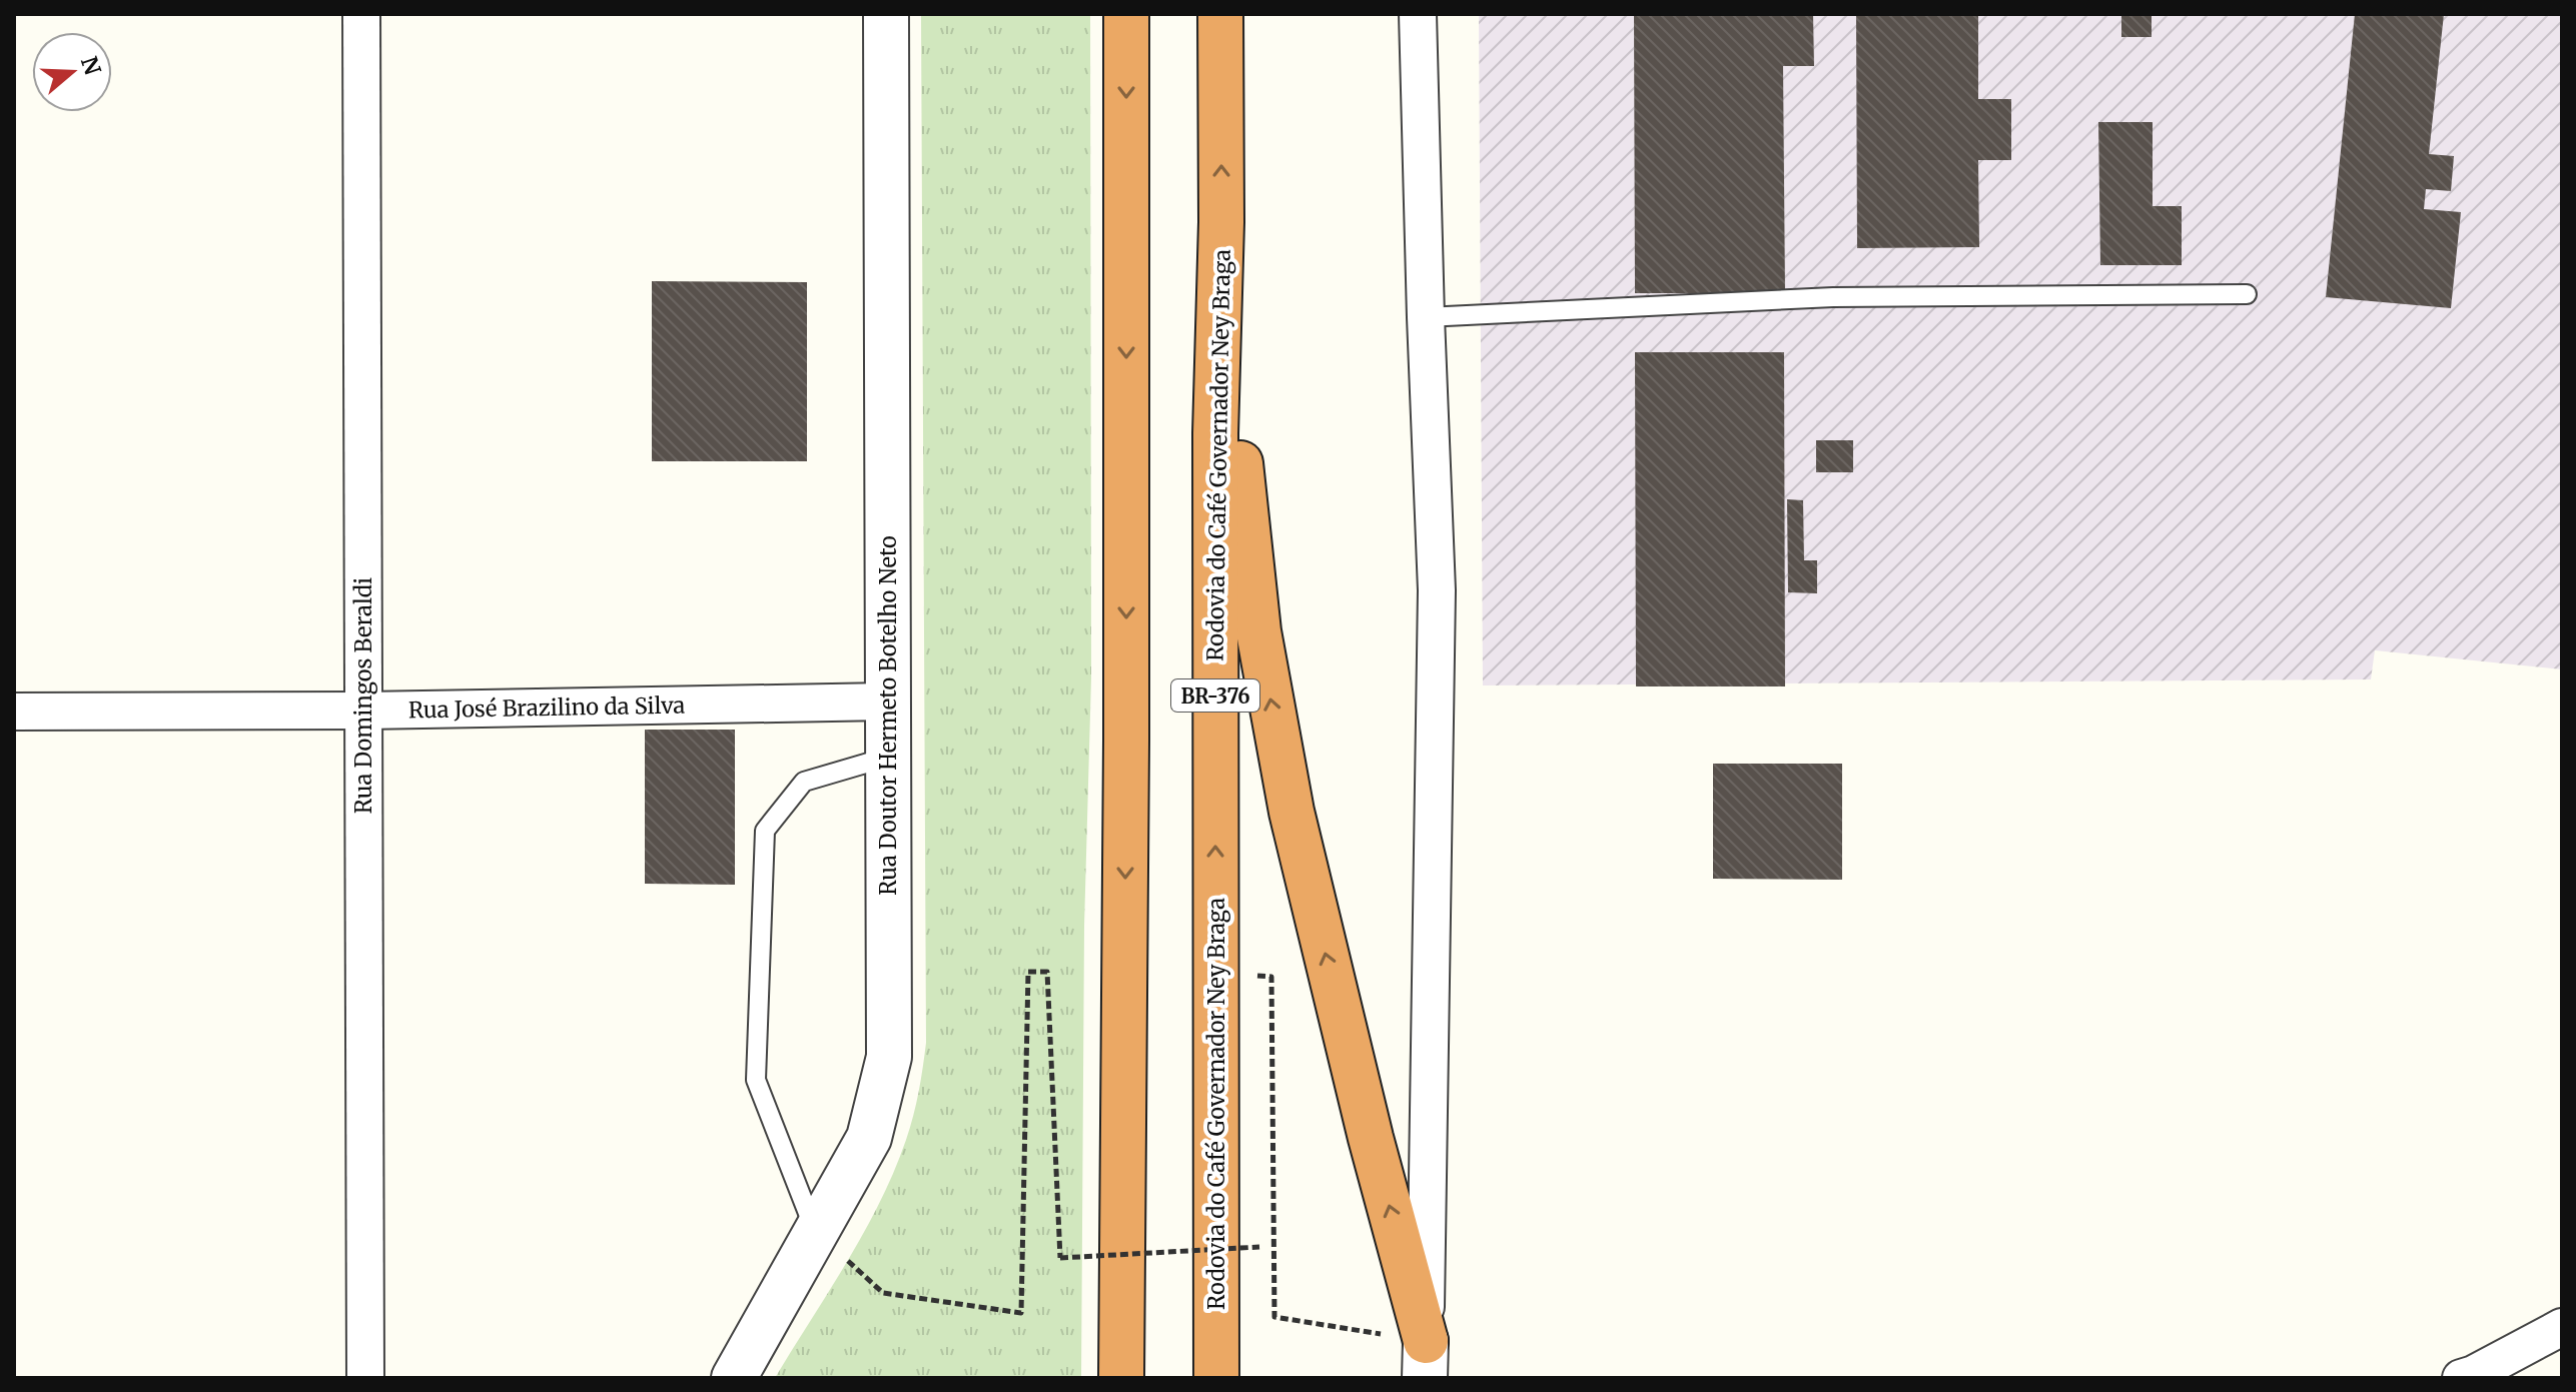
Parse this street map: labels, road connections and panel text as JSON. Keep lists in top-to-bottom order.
{
  "streets": {
    "highway": ["Rodovia do Café Governador Ney Braga", "BR-376"],
    "street": ["Rua Domingos Beraldi", "Rua José Brazilino da Silva", "Rua Doutor Hermeto Botelho Neto"]
  },
  "crossings": [
    ["Rua Domingos Beraldi", "Rua José Brazilino da Silva"],
    ["Rua José Brazilino da Silva", "Rua Doutor Hermeto Botelho Neto"]
  ],
  "north": "right"
}
